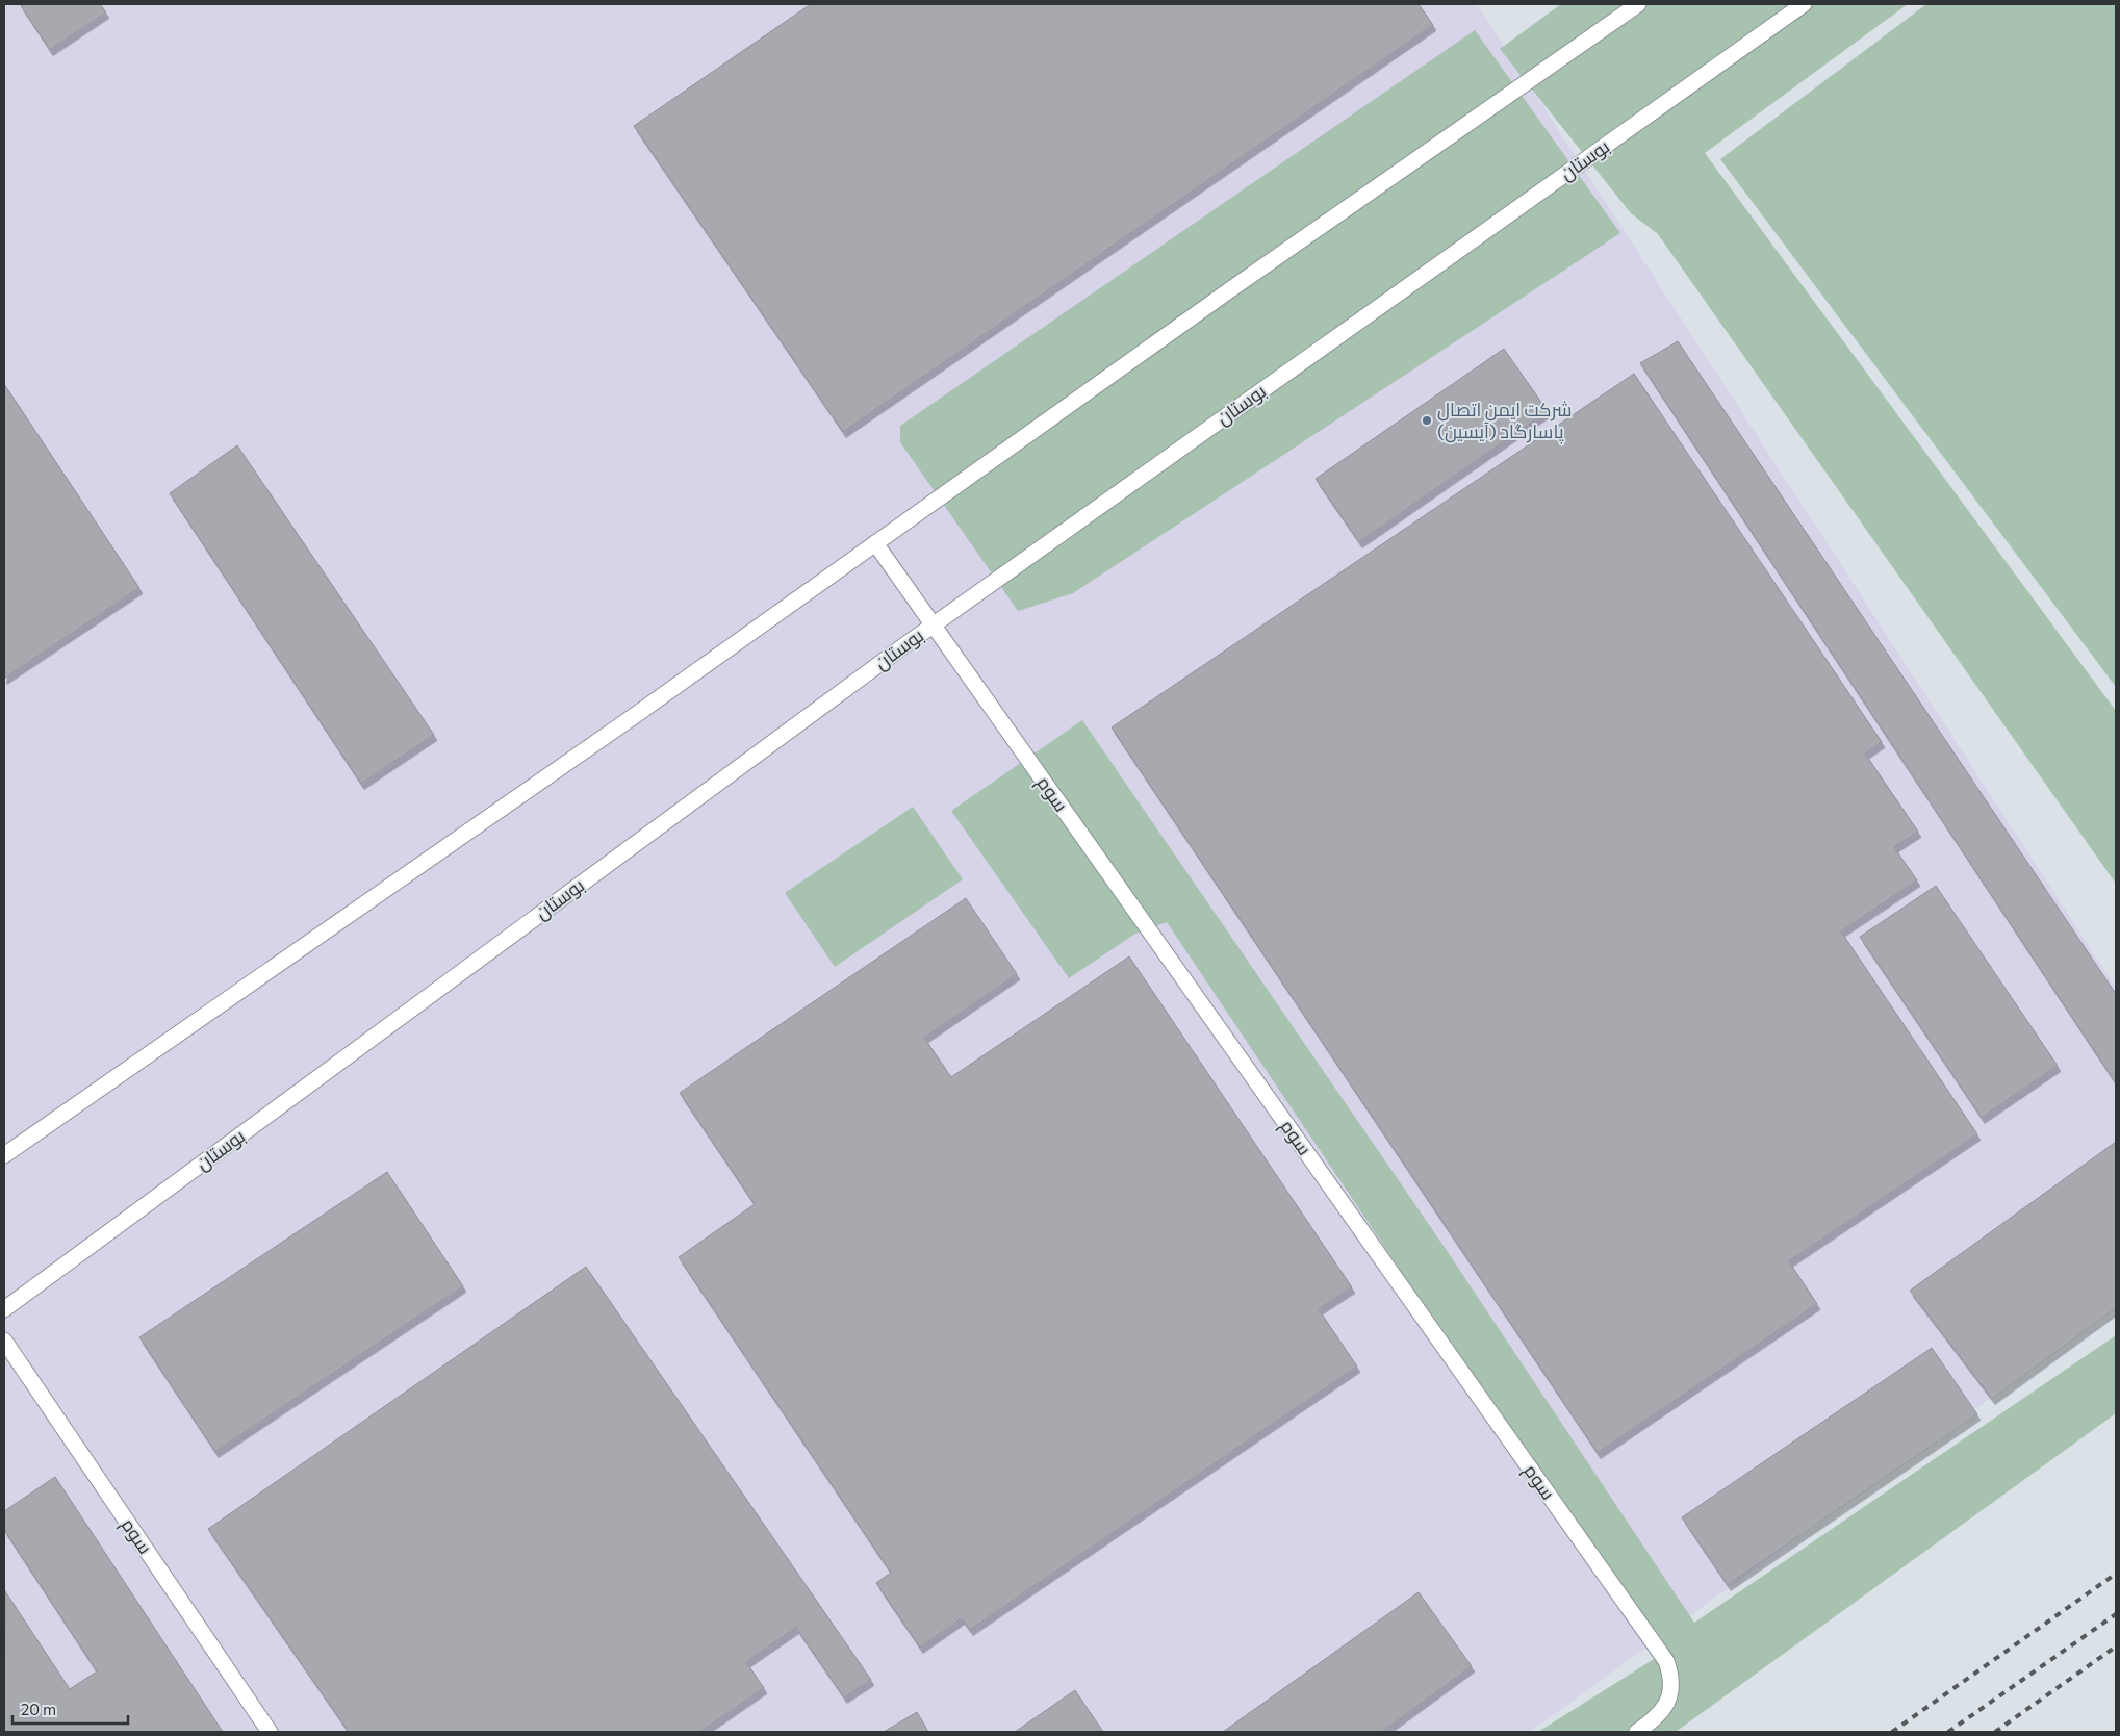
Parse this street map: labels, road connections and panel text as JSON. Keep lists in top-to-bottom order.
{
  "streets": {
    "lane": ["بوستان", "سوم"]
  },
  "crossings": [
    ["بوستان", "سوم"]
  ],
  "places": ["شرکت ایمن اتصال پاسارگاد (آیسین)"],
  "scale_bar": "20 m"
}
